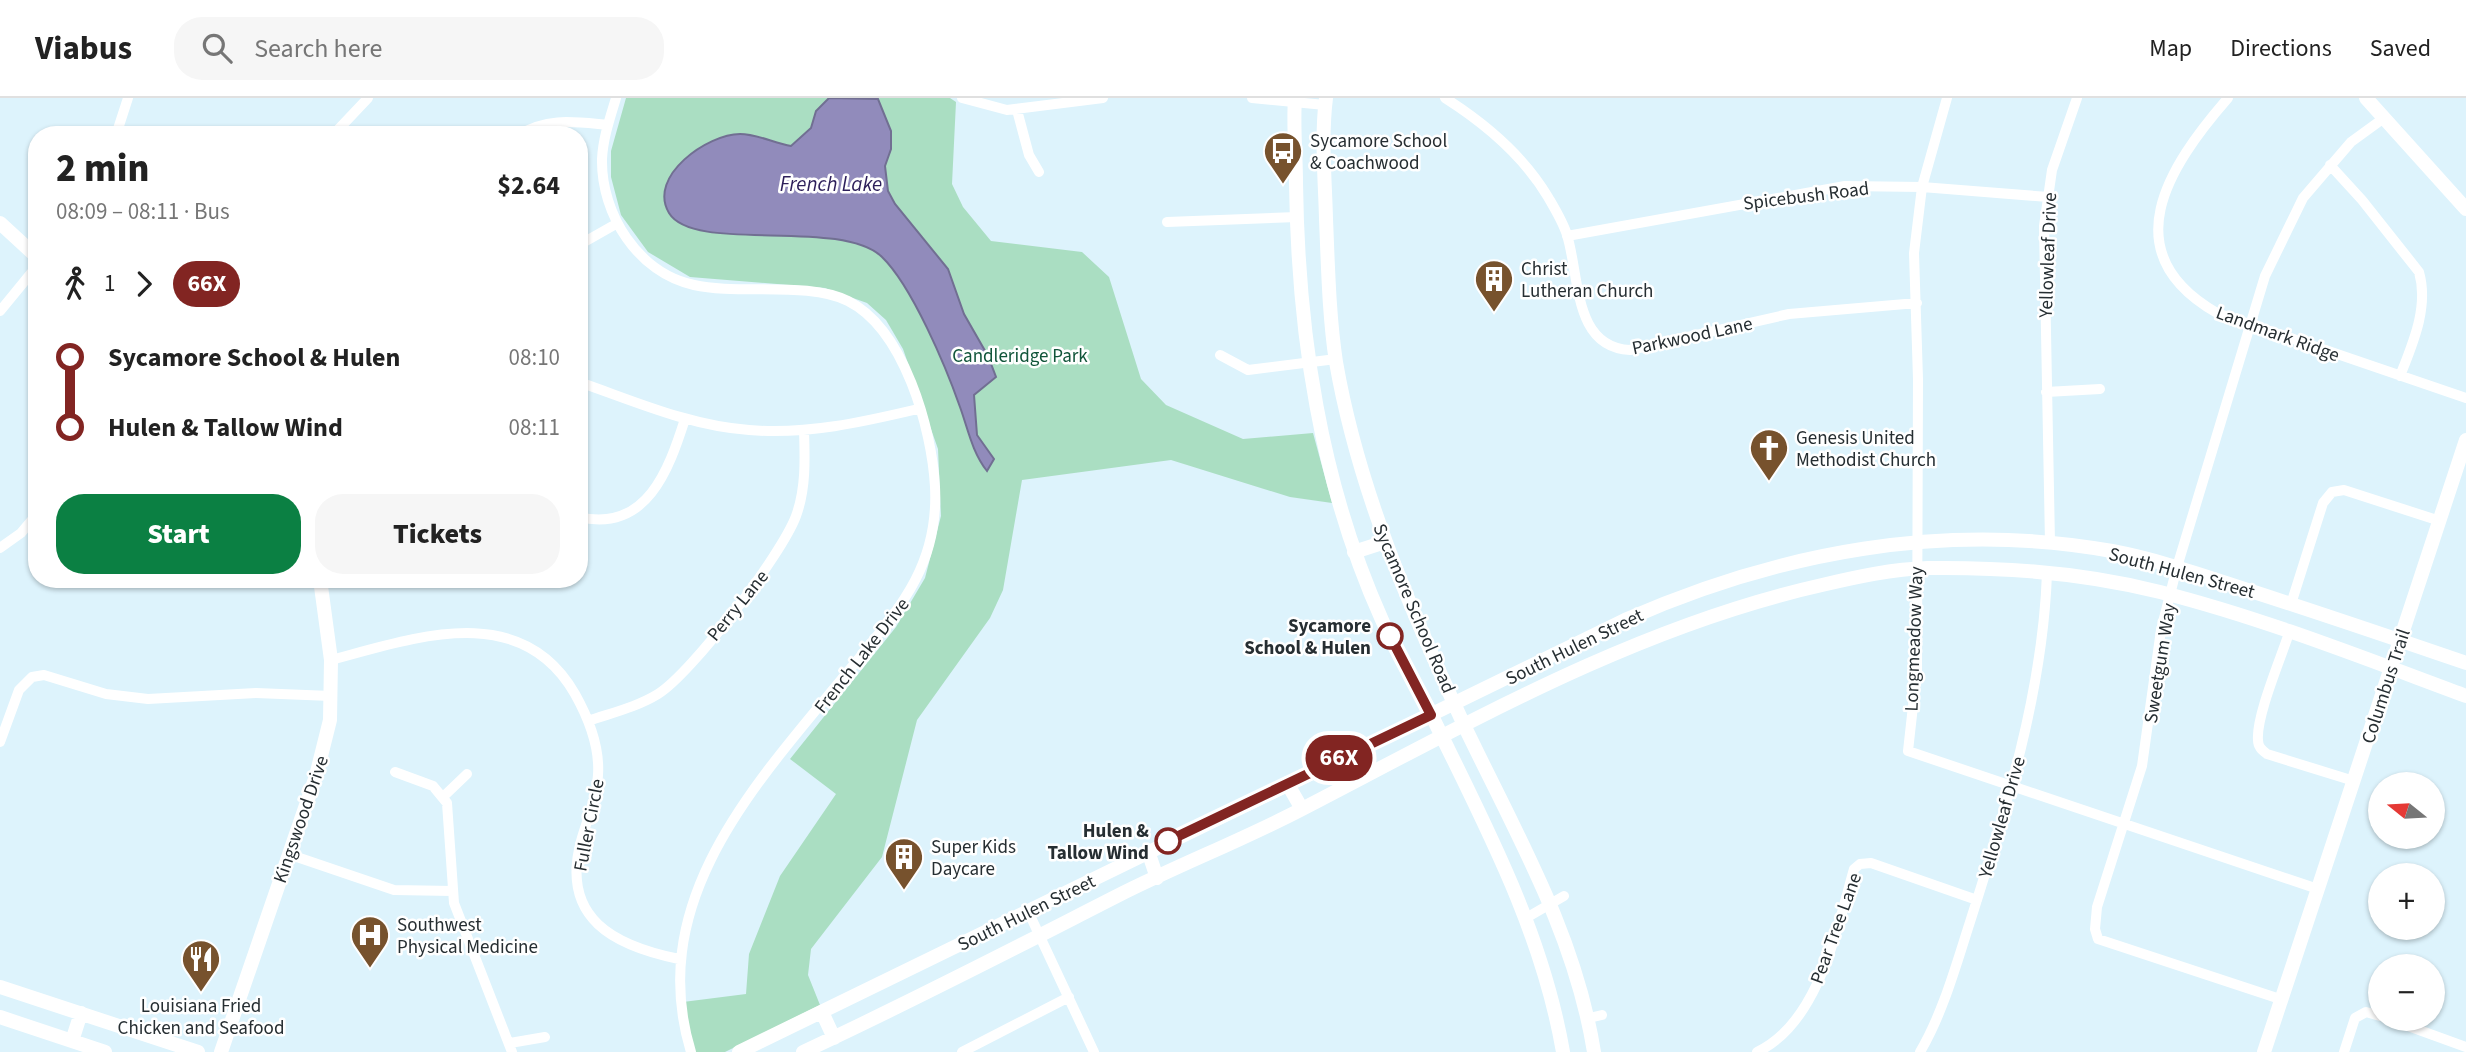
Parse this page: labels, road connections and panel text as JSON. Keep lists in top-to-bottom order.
{
  "streets": {
    "main road": [
      "South Hulen Street",
      "Sycamore School Road",
      "Columbus Trail",
      "Kingswood Drive"
    ],
    "street": [
      "Spicebush Road",
      "Yellowleaf Drive",
      "Landmark Ridge",
      "Parkwood Lane",
      "Perry Lane",
      "Longmeadow Way",
      "French Lake Drive",
      "Sweetgum Way",
      "Fuller Circle",
      "Pear Tree Lane"
    ]
  },
  "crossings": [
    ["Spicebush Road", "Yellowleaf Drive"],
    ["Spicebush Road", "Parkwood Lane"],
    ["Spicebush Road", "Longmeadow Way"],
    ["Yellowleaf Drive", "South Hulen Street"],
    ["Yellowleaf Drive", "Longmeadow Way"],
    ["Yellowleaf Drive", "Pear Tree Lane"],
    ["Landmark Ridge", "Sweetgum Way"],
    ["Parkwood Lane", "Longmeadow Way"],
    ["South Hulen Street", "Sycamore School Road"],
    ["South Hulen Street", "Longmeadow Way"],
    ["South Hulen Street", "Sweetgum Way"],
    ["South Hulen Street", "Columbus Trail"],
    ["Perry Lane", "Fuller Circle"],
    ["Longmeadow Way", "Sweetgum Way"],
    ["Longmeadow Way", "Columbus Trail"],
    ["French Lake Drive", "Fuller Circle"],
    ["Sweetgum Way", "Columbus Trail"],
    ["Kingswood Drive", "Fuller Circle"]
  ],
  "water": ["French Lake"],
  "parks": ["Candleridge Park"],
  "places": {
    "bus stop": ["Sycamore School & Coachwood"],
    "building": ["Christ Lutheran Church", "Super Kids Daycare"],
    "church": ["Genesis United Methodist Church"],
    "other": ["Sycamore School & Hulen", "Hulen & Tallow Wind"],
    "hospital": ["Southwest Physical Medicine"],
    "restaurant": ["Louisiana Fried Chicken and Seafood"]
  },
  "lines": ["bus line 66X"],
  "north": "left",
  "page": {
    "header": "Viabus",
    "search": "Search here",
    "nav": ["Map", "Directions", "Saved"],
    "on_map": "66X",
    "heading": ["2 min", "08:09 – 08:11 · Bus", "$2.64"],
    "legs": ["1", "66X"],
    "list": [
      {
        "name": "Sycamore School & Hulen",
        "value": "08:10"
      },
      {
        "name": "Hulen & Tallow Wind",
        "value": "08:11"
      }
    ],
    "buttons": ["Start", "Tickets"],
    "map_buttons": ["+", "−"]
  }
}
